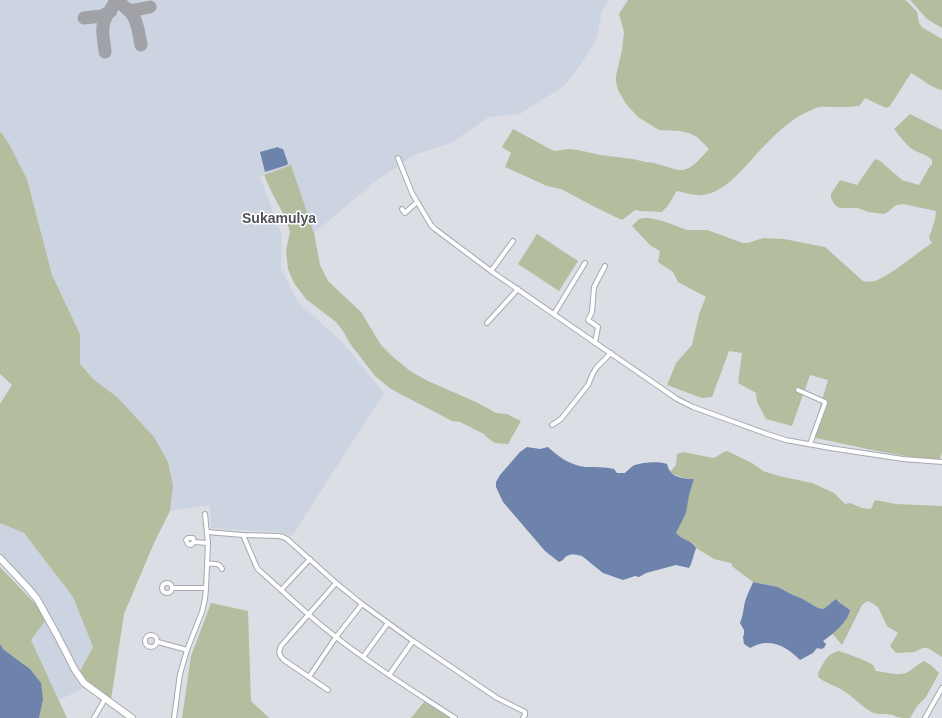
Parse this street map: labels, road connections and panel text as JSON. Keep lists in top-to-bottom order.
{
  "districts": ["Sukamulya"]
}
